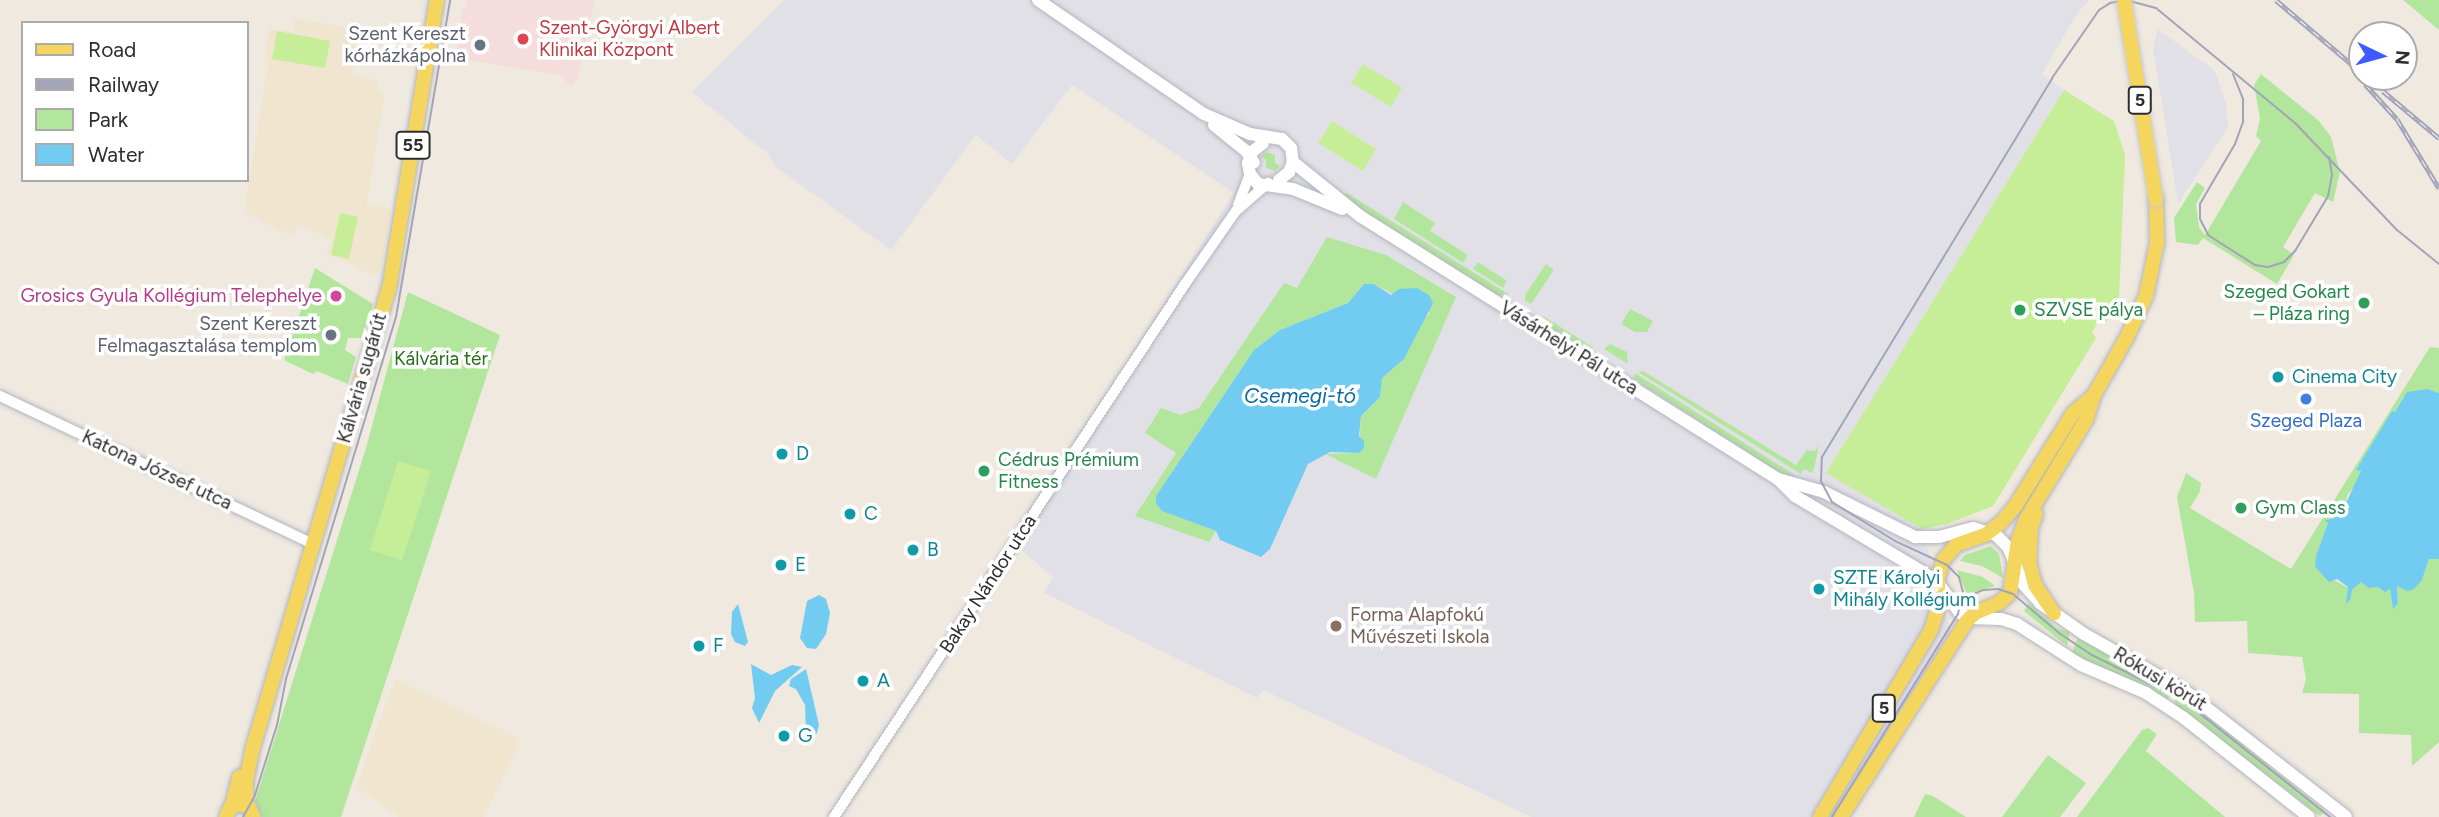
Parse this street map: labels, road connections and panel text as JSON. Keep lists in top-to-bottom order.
{
  "streets": {
    "main road": [
      "5",
      "55",
      "Vásárhelyi Pál utca",
      "Kálvária sugárút",
      "Rókusi körút"
    ],
    "street": ["Katona József utca", "Bakay Nándor utca"]
  },
  "crossings": [
    ["5", "Vásárhelyi Pál utca"],
    ["5", "Rókusi körút"],
    ["Vásárhelyi Pál utca", "Bakay Nándor utca"],
    ["Vásárhelyi Pál utca", "Rókusi körút"],
    ["Kálvária sugárút", "Katona József utca"]
  ],
  "water": ["Csemegi-tó"],
  "parks": ["Kálvária tér"],
  "places": [
    "Szent-Györgyi Albert Klinikai Központ",
    "Szent Kereszt kórházkápolna",
    "Grosics Gyula Kollégium Telephelye",
    "Szeged Gokart – Pláza ring",
    "SZVSE pálya",
    "Szent Kereszt Felmagasztalása templom",
    "Cinema City",
    "Szeged Plaza",
    "D",
    "Cédrus Prémium Fitness",
    "Gym Class",
    "C",
    "B",
    "E",
    "SZTE Károlyi Mihály Kollégium",
    "Forma Alapfokú Művészeti Iskola",
    "F",
    "A",
    "G"
  ],
  "legend": [
    "Road",
    "Railway",
    "Park",
    "Water"
  ],
  "north": "right"
}
